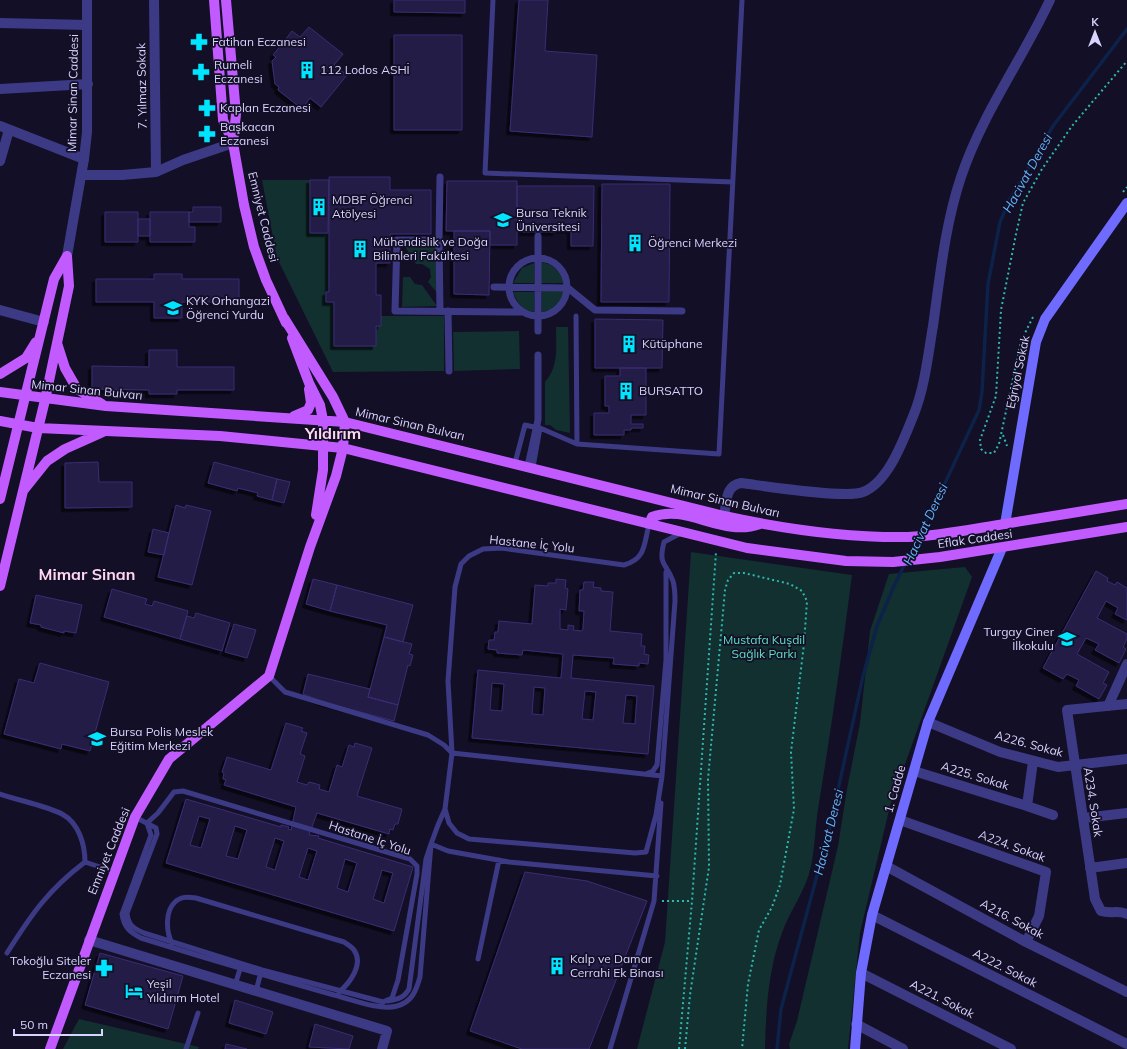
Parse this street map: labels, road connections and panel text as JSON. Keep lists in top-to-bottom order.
{
  "streets": {
    "main road": [
      "Emniyet Caddesi",
      "Eğriyol Sokak",
      "Mimar Sinan Bulvarı",
      "Eflak Caddesi",
      "1. Cadde"
    ],
    "street": [
      "7. Yılmaz Sokak",
      "Mimar Sinan Caddesi",
      "A226. Sokak",
      "A225. Sokak",
      "A234. Sokak",
      "A224. Sokak",
      "A216. Sokak",
      "A222. Sokak",
      "A221. Sokak"
    ],
    "lane": ["Hastane İç Yolu"]
  },
  "crossings": [
    ["Eğriyol Sokak", "Eflak Caddesi"],
    ["Mimar Sinan Bulvarı", "Eflak Caddesi"],
    ["Eflak Caddesi", "1. Cadde"],
    ["A226. Sokak", "1. Cadde"],
    ["A226. Sokak", "A234. Sokak"],
    ["A225. Sokak", "1. Cadde"],
    ["1. Cadde", "A224. Sokak"],
    ["1. Cadde", "A216. Sokak"],
    ["1. Cadde", "A222. Sokak"],
    ["1. Cadde", "A221. Sokak"],
    ["A224. Sokak", "A216. Sokak"]
  ],
  "districts": ["Yıldırım", "Mimar Sinan"],
  "water": ["Hacivat Deresi"],
  "parks": ["Mustafa Kuşdil Sağlık Parkı"],
  "places": {
    "pharmacy": [
      "Fatihan Eczanesi",
      "Rumeli Eczanesi",
      "Kaplan Eczanesi",
      "Başkacan Eczanesi",
      "Tokoğlu Siteler Eczanesi"
    ],
    "building": [
      "112 Lodos ASHİ",
      "MDBF Öğrenci Atölyesi",
      "Öğrenci Merkezi",
      "Mühendislik ve Doğa Bilimleri Fakültesi",
      "Kütüphane",
      "BURSATTO",
      "Kalp ve Damar Cerrahi Ek Binası"
    ],
    "school or university": [
      "Bursa Teknik Üniversitesi",
      "KYK Orhangazi Öğrenci Yurdu",
      "Turgay Ciner İlkokulu",
      "Bursa Polis Meslek Eğitim Merkezi"
    ],
    "hotel": ["Yeşil Yıldırım Hotel"]
  },
  "scale_bar": "50 m",
  "north": "top"
}
